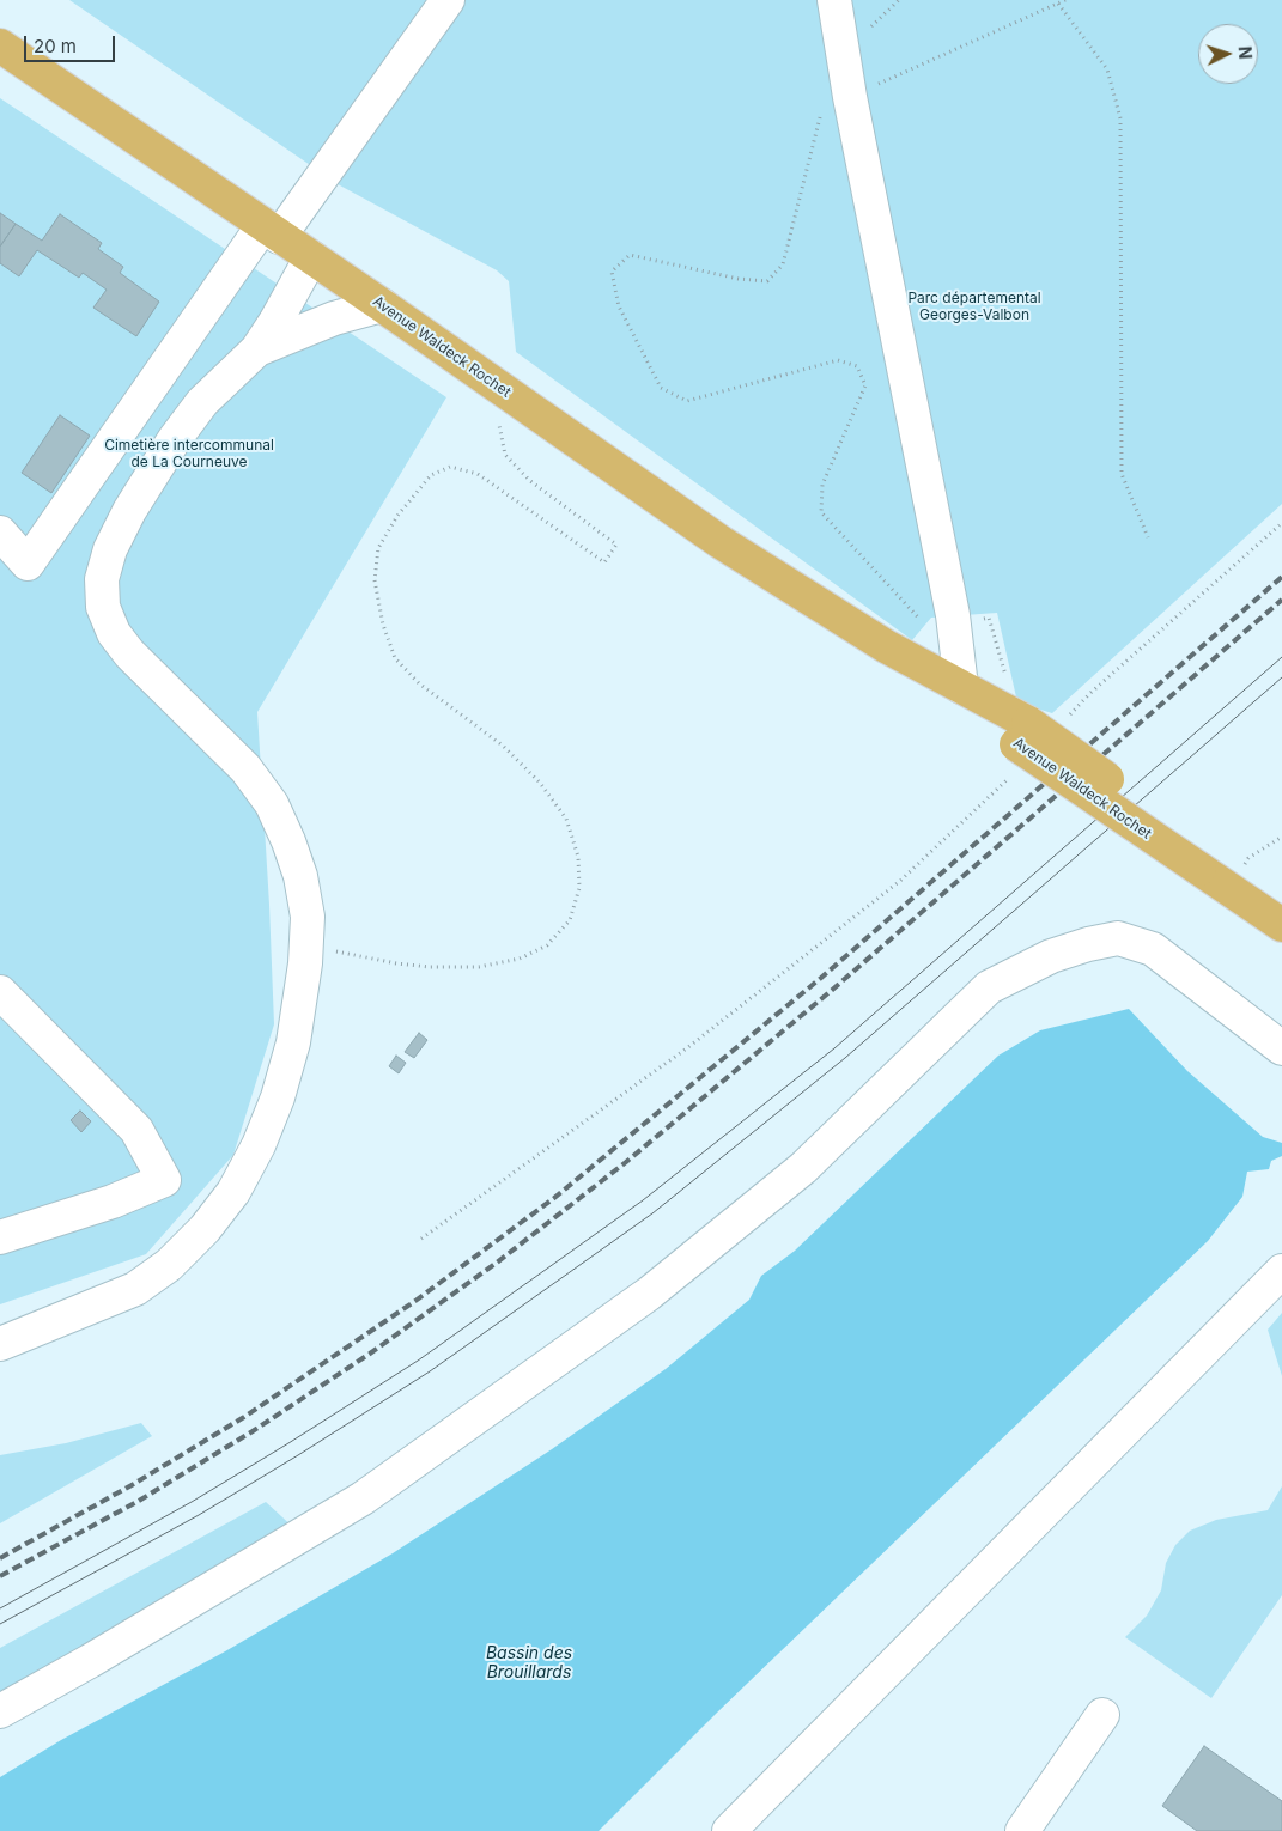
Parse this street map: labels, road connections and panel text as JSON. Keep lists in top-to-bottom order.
{
  "streets": {
    "main road": ["Avenue Waldeck Rochet"]
  },
  "water": ["Bassin des Brouillards"],
  "parks": ["Parc départemental Georges-Valbon", "Cimetière intercommunal de La Courneuve"],
  "scale_bar": "20 m",
  "north": "right"
}
